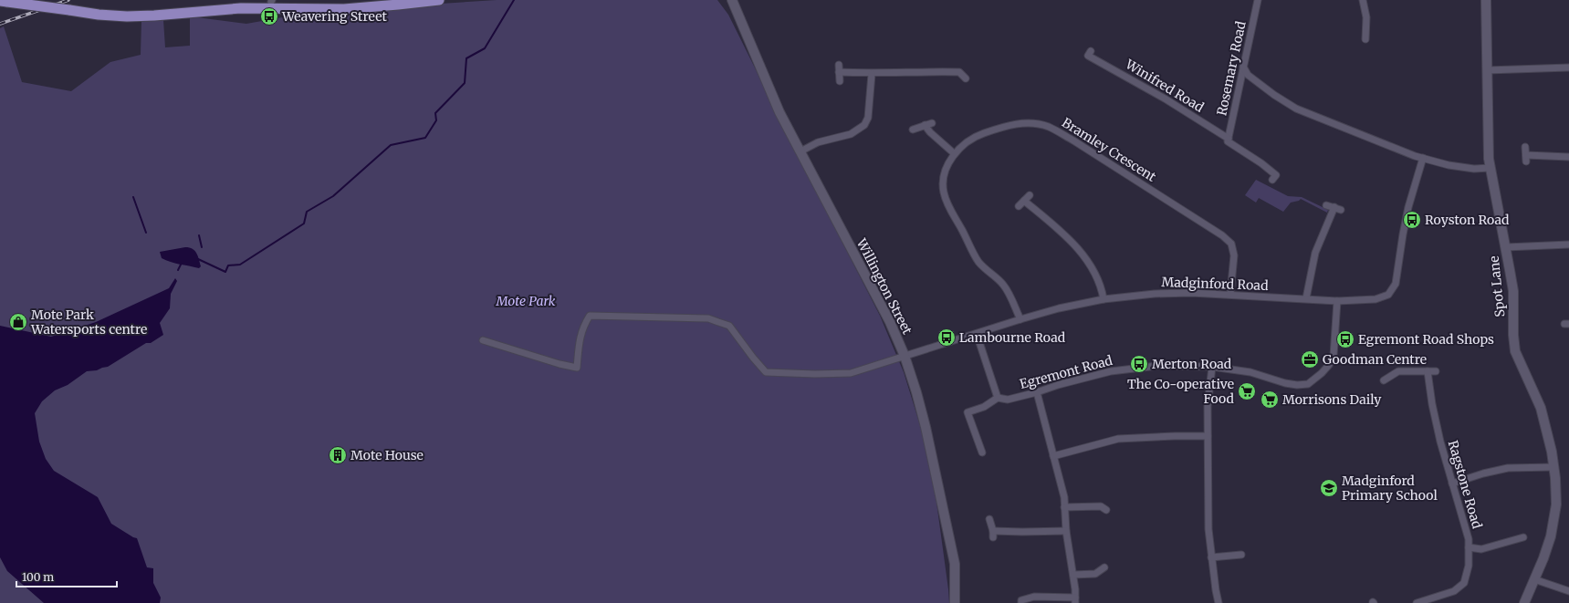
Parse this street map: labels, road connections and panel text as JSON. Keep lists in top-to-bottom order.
{
  "streets": {
    "street": [
      "Rosemary Road",
      "Winifred Road",
      "Bramley Crescent",
      "Madginford Road",
      "Willington Street",
      "Spot Lane",
      "Egremont Road",
      "Ragstone Road"
    ]
  },
  "crossings": [
    ["Rosemary Road", "Winifred Road"],
    ["Bramley Crescent", "Madginford Road"],
    ["Madginford Road", "Willington Street"],
    ["Madginford Road", "Egremont Road"]
  ],
  "parks": ["Mote Park"],
  "places": {
    "bus stop": [
      "Weavering Street",
      "Royston Road",
      "Lambourne Road",
      "Egremont Road Shops",
      "Merton Road"
    ],
    "shop": ["Mote Park Watersports centre"],
    "office": ["Goodman Centre"],
    "supermarket": ["The Co-operative Food", "Morrisons Daily"],
    "building": ["Mote House"],
    "school or university": ["Madginford Primary School"]
  },
  "scale_bar": "100 m"
}
